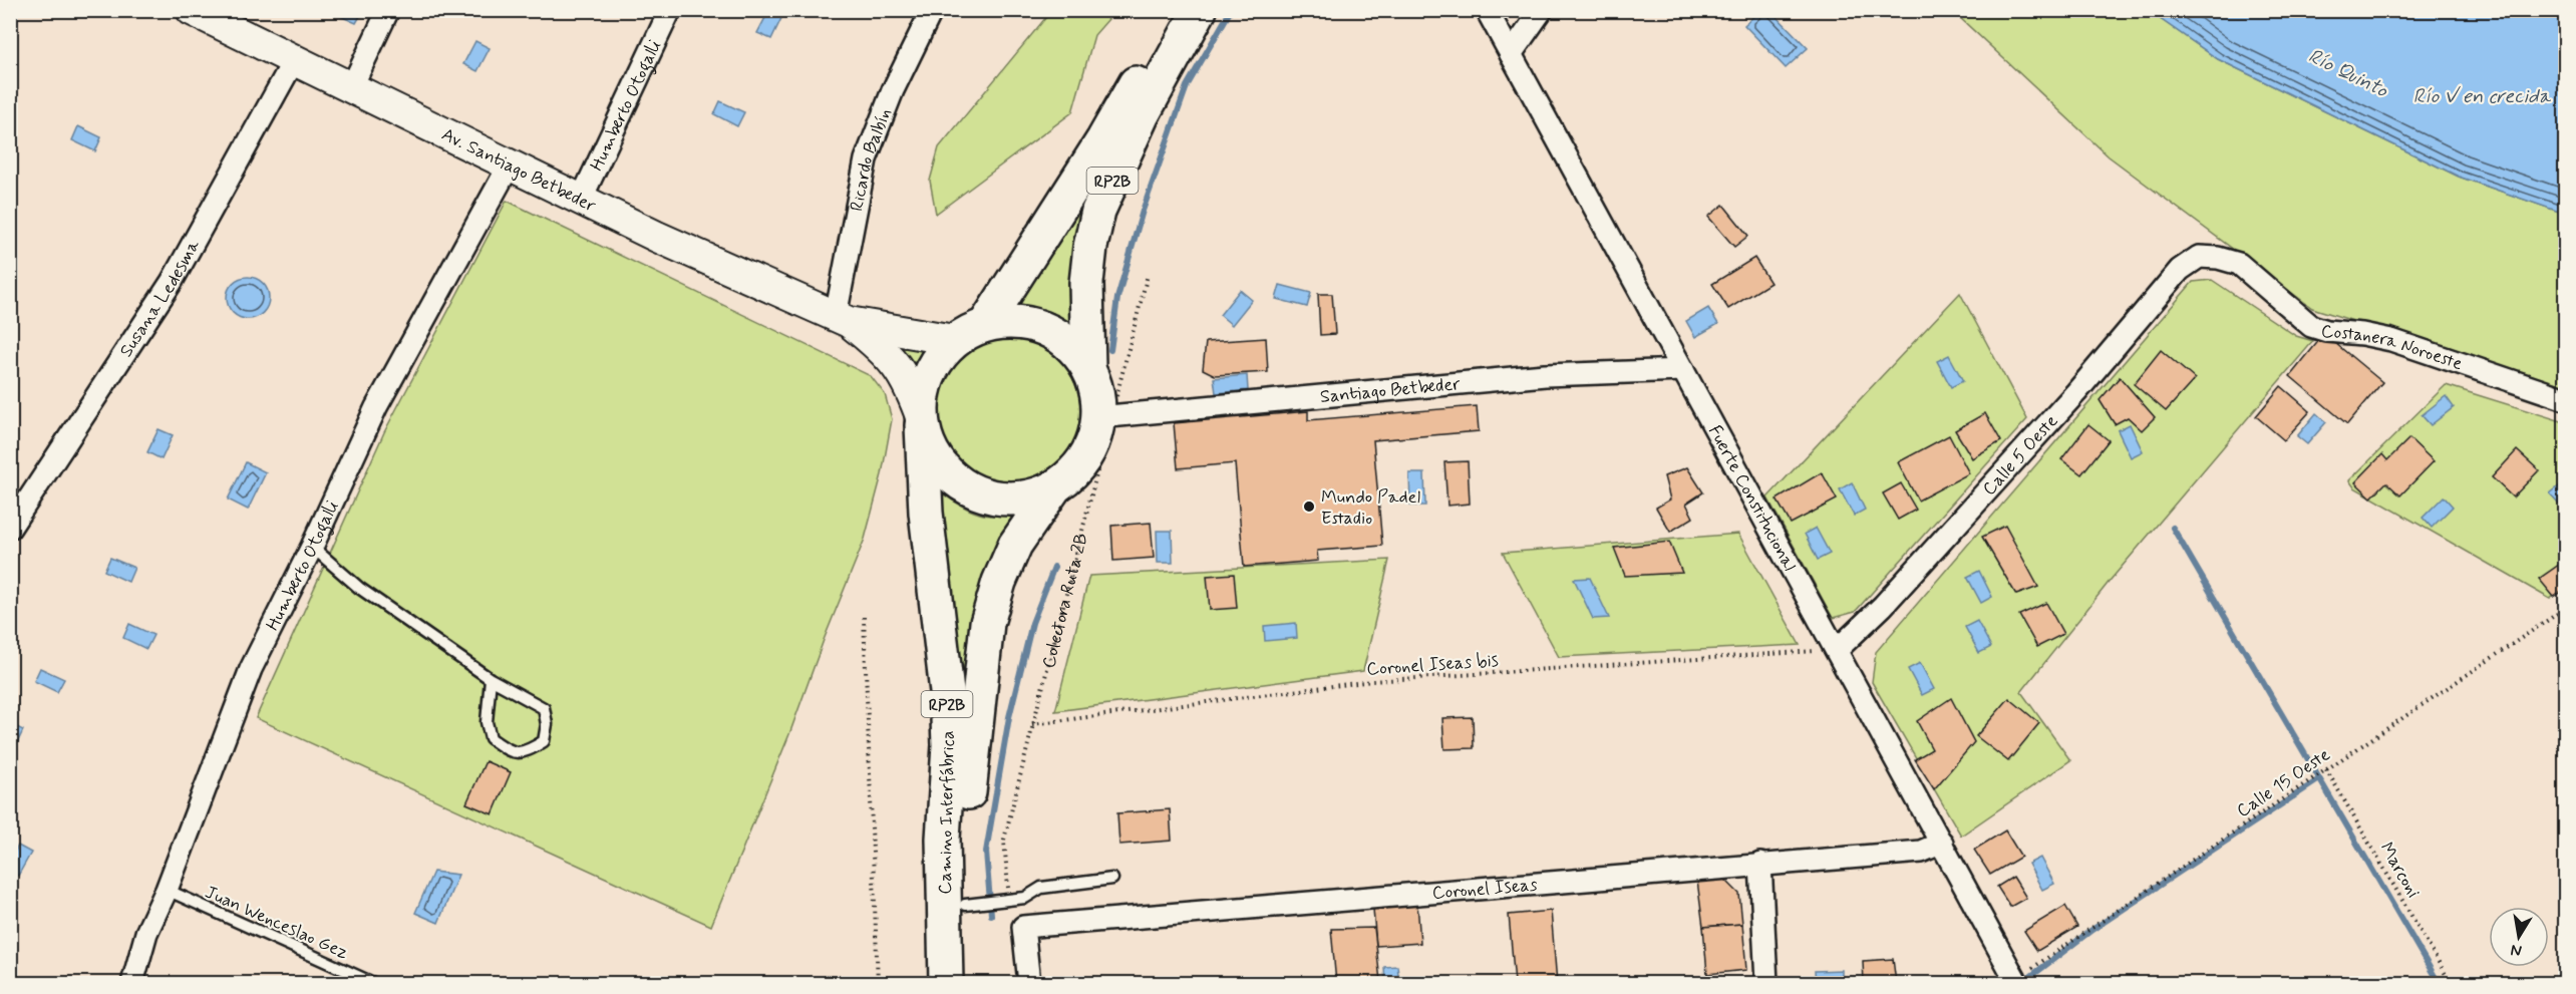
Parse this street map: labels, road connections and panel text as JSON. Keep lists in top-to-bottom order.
{
  "streets": {
    "main road": ["Av. Santiago Betbeder", "RP2B", "Camino Interfábrica"],
    "street": [
      "Humberto Otogalli",
      "Ricardo Balbín",
      "Susana Ledesma",
      "Costanera Noroeste",
      "Santiago Betbeder",
      "Calle 5 Oeste",
      "Fuerte Constitucional",
      "Coronel Iseas"
    ],
    "lane": ["Juan Wenceslao Gez"],
    "path": [
      "Colectora Ruta 2B",
      "Coronel Iseas bis",
      "Calle 15 Oeste",
      "Marconi"
    ]
  },
  "crossings": [
    ["Humberto Otogalli", "Av. Santiago Betbeder"],
    ["Humberto Otogalli", "Juan Wenceslao Gez"],
    ["Ricardo Balbín", "Av. Santiago Betbeder"],
    ["Av. Santiago Betbeder", "Susana Ledesma"],
    ["RP2B", "Santiago Betbeder"],
    ["RP2B", "Colectora Ruta 2B"],
    ["RP2B", "Camino Interfábrica"],
    ["Costanera Noroeste", "Calle 5 Oeste"],
    ["Santiago Betbeder", "Fuerte Constitucional"],
    ["Santiago Betbeder", "Colectora Ruta 2B"],
    ["Santiago Betbeder", "Camino Interfábrica"],
    ["Calle 5 Oeste", "Fuerte Constitucional"],
    ["Calle 5 Oeste", "Coronel Iseas bis"],
    ["Fuerte Constitucional", "Coronel Iseas bis"],
    ["Fuerte Constitucional", "Calle 15 Oeste"],
    ["Fuerte Constitucional", "Coronel Iseas"],
    ["Colectora Ruta 2B", "Coronel Iseas bis"],
    ["Colectora Ruta 2B", "Camino Interfábrica"],
    ["Calle 15 Oeste", "Marconi"]
  ],
  "water": ["Río Quinto", "Río V en crecida"],
  "places": ["Mundo Padel Estadio"],
  "north": "bottom"
}
